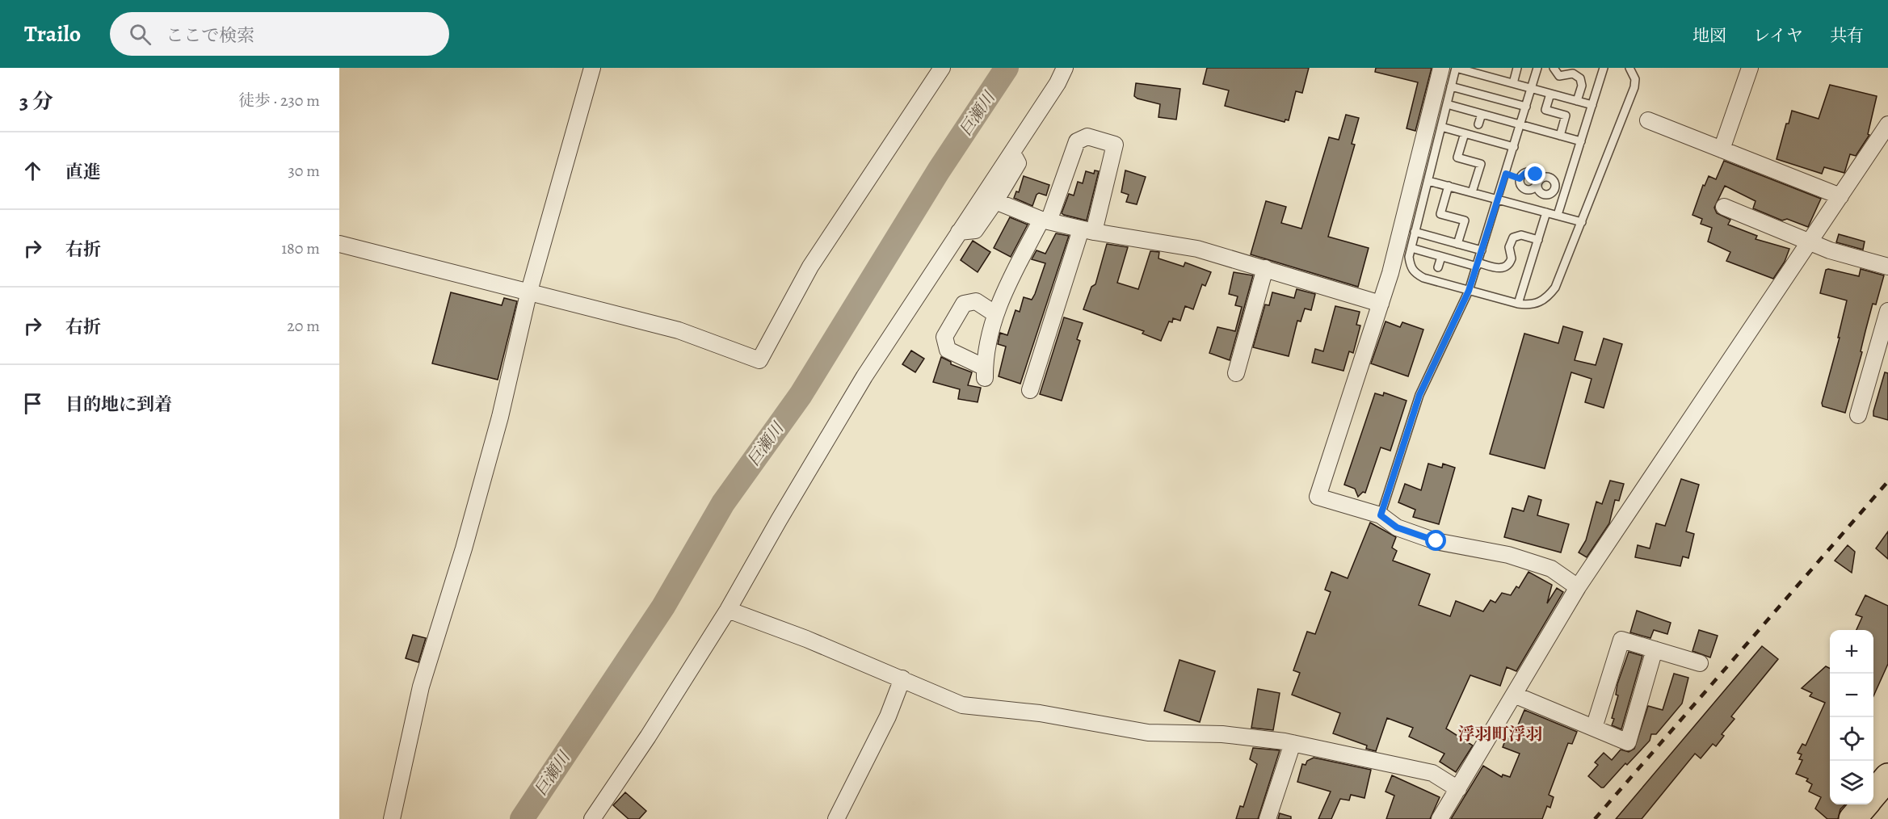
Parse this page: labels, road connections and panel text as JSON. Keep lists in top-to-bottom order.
{
  "districts": ["浮羽町浮羽"],
  "water": ["巨瀬川"],
  "page": {
    "header": "Trailo",
    "search": "ここで検索",
    "nav": ["地図", "レイヤ", "共有"],
    "heading": ["3 分", "徒歩 · 230 m"],
    "list": [
      ["直進", "30 m"],
      ["右折", "180 m"],
      ["右折", "20 m"],
      "目的地に到着"
    ],
    "map_buttons": ["+", "−"]
  }
}
